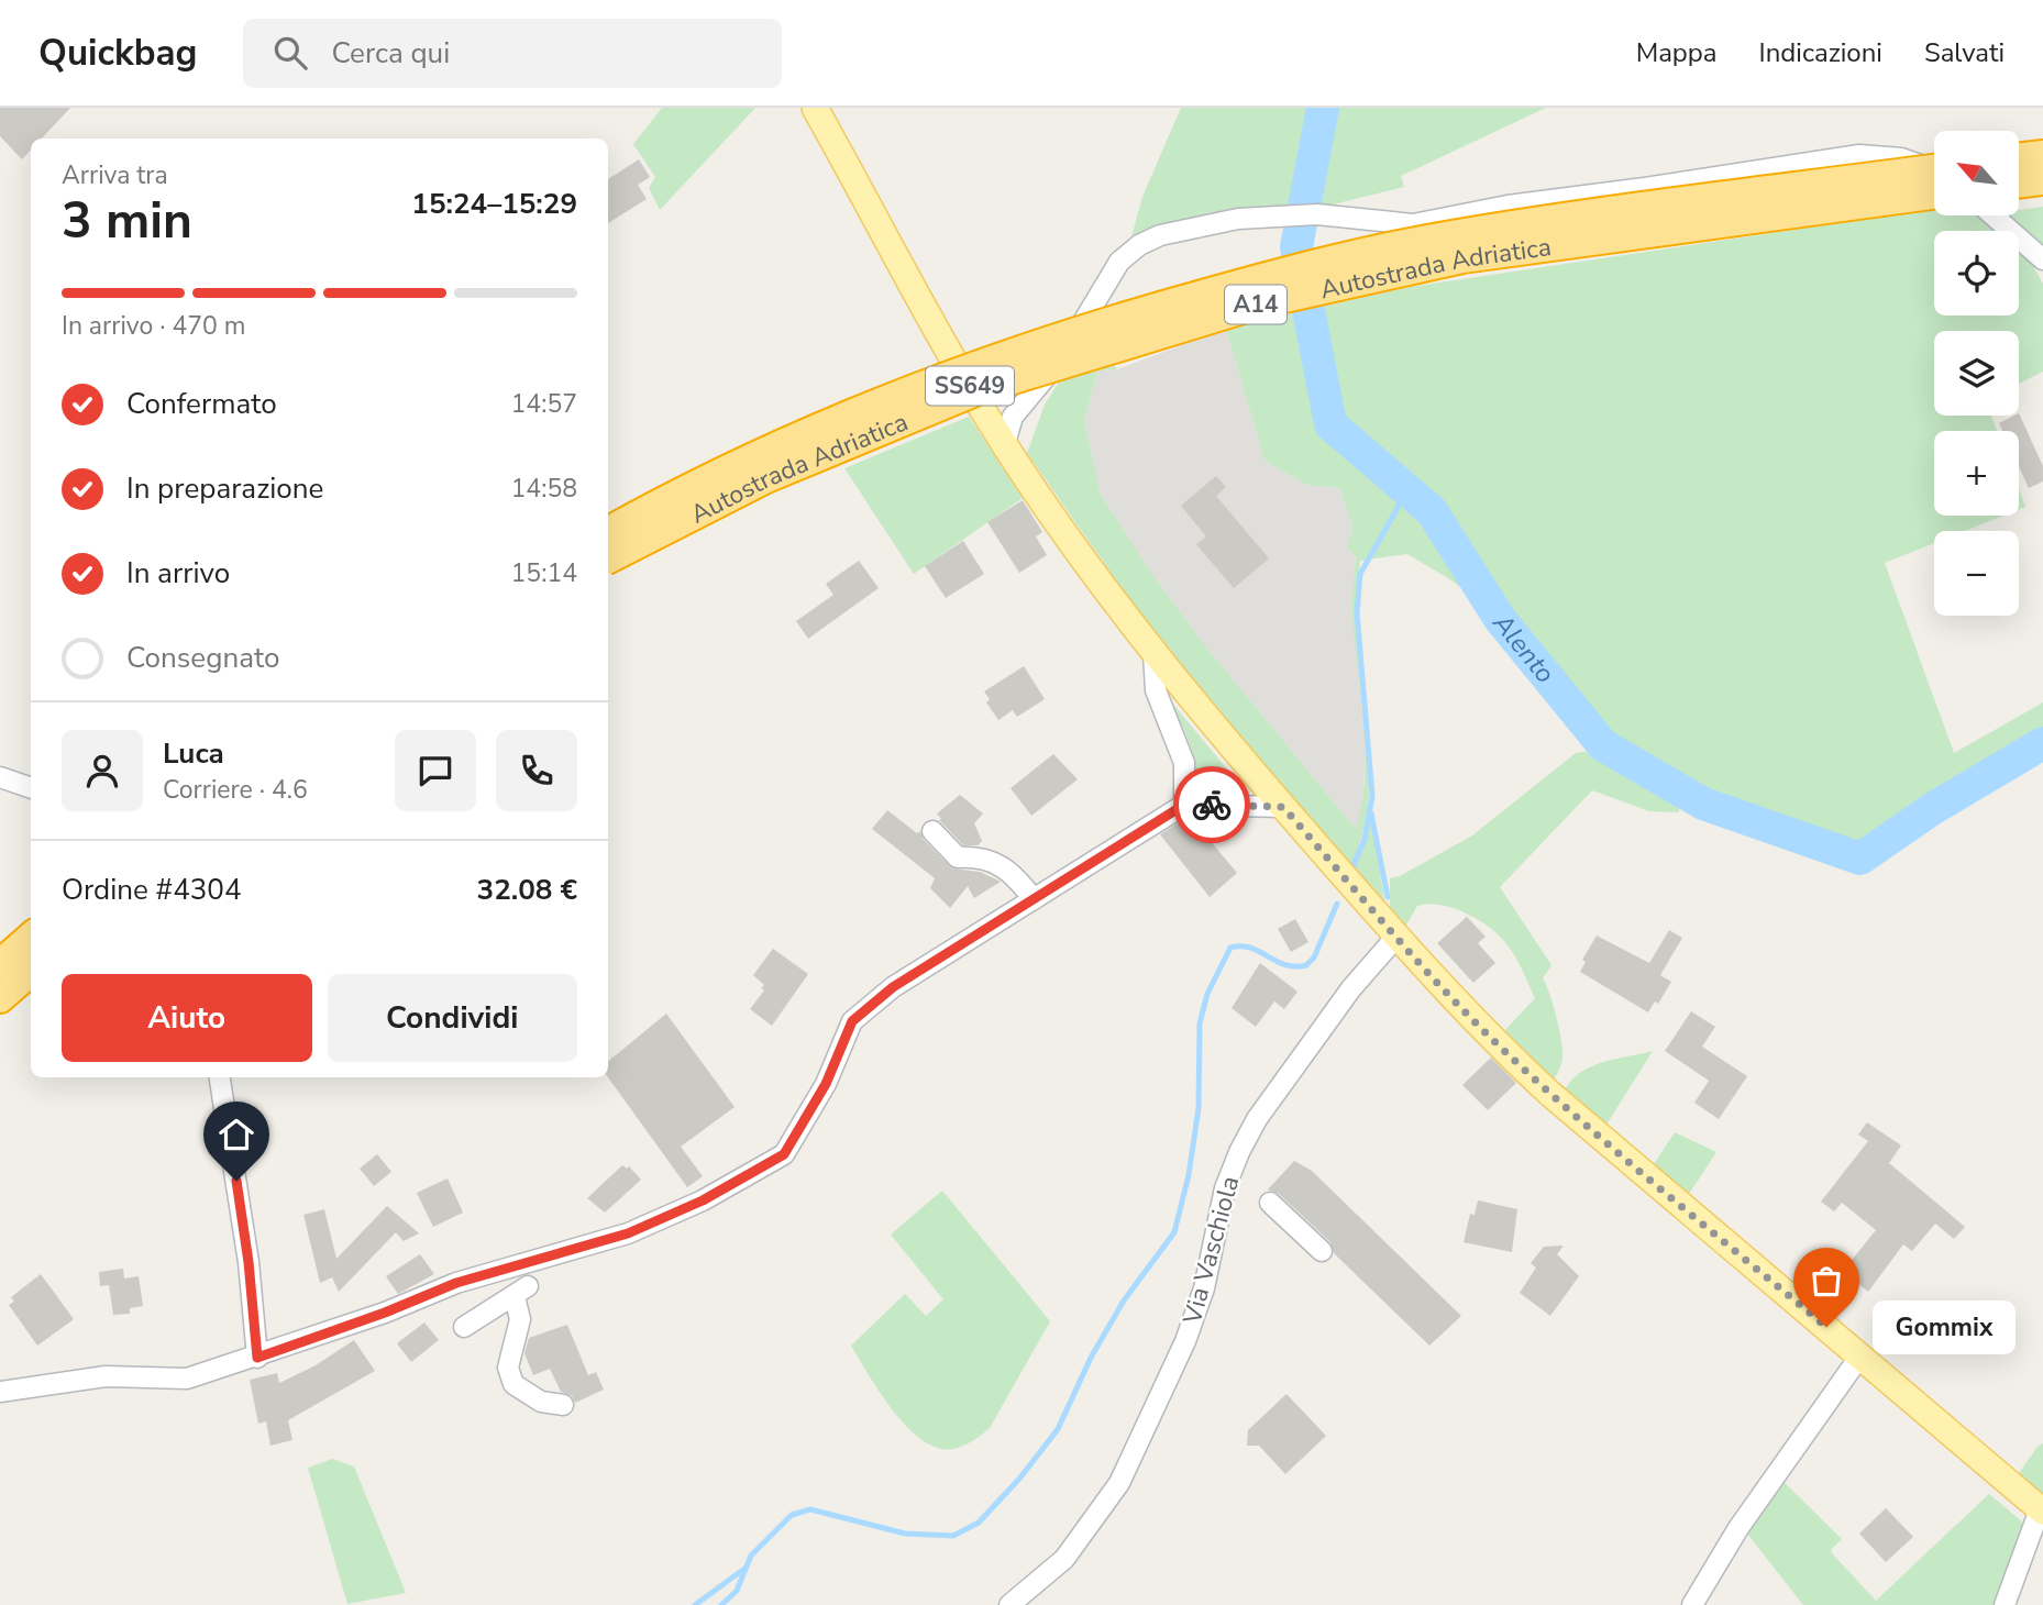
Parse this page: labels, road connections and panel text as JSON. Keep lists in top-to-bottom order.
{
  "streets": {
    "highway": ["Autostrada Adriatica", "A14"],
    "main road": ["SS649"],
    "street": ["Via Vaschiola"]
  },
  "crossings": [
    ["SS649", "Via Vaschiola"]
  ],
  "water": ["Alento"],
  "places": ["Gommix"],
  "north": "top left",
  "page": {
    "header": "Quickbag",
    "search": "Cerca qui",
    "nav": ["Mappa", "Indicazioni", "Salvati"],
    "map_buttons": ["+", "−"],
    "heading": ["3 min", "Arriva tra", "15:24–15:29"],
    "panel": [
      "Luca",
      "Corriere · 4.6",
      "Ordine #4304",
      "32.08 €"
    ],
    "bar": "In arrivo · 470 m",
    "list": [
      ["Confermato", "14:57"],
      ["In preparazione", "14:58"],
      ["In arrivo", "15:14"],
      "Consegnato"
    ],
    "buttons": ["Aiuto", "Condividi"],
    "bubble": "Gommix"
  }
}
